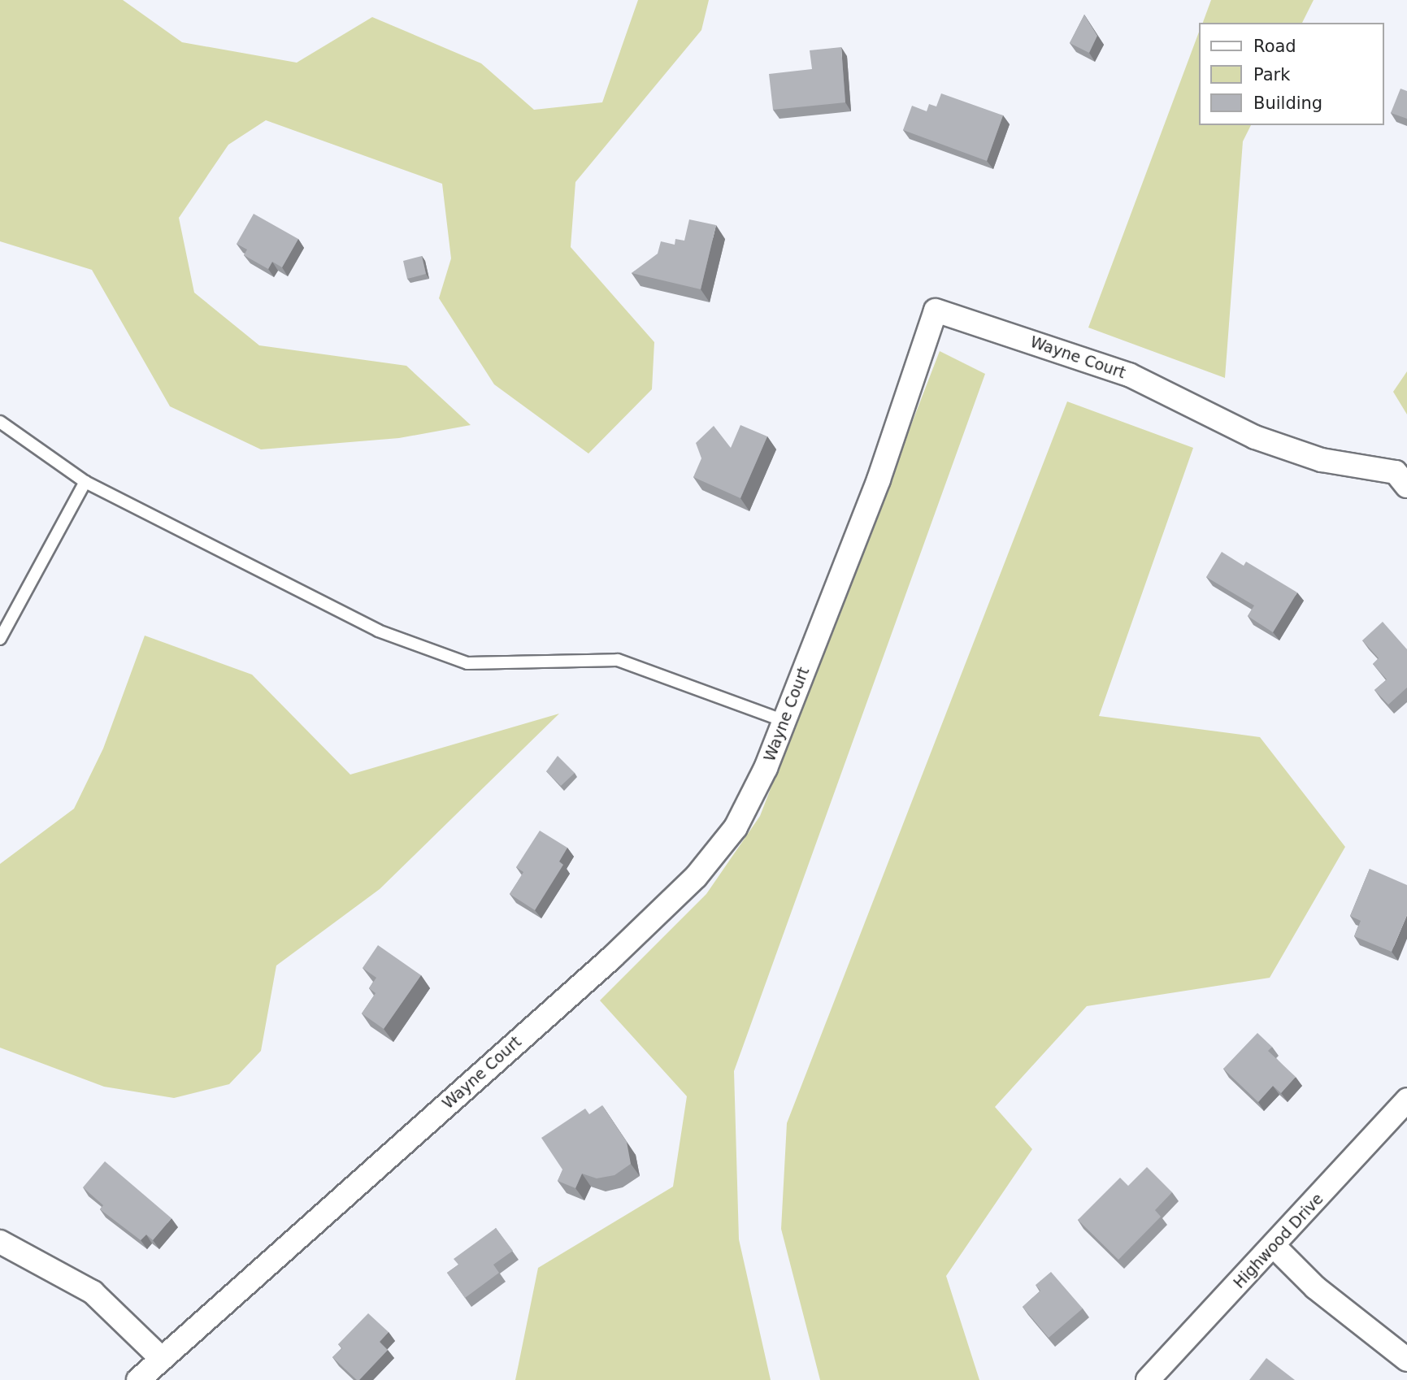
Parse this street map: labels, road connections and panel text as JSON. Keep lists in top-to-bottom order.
{
  "streets": {
    "street": ["Wayne Court", "Highwood Drive"]
  },
  "legend": ["Road", "Park", "Building"]
}
